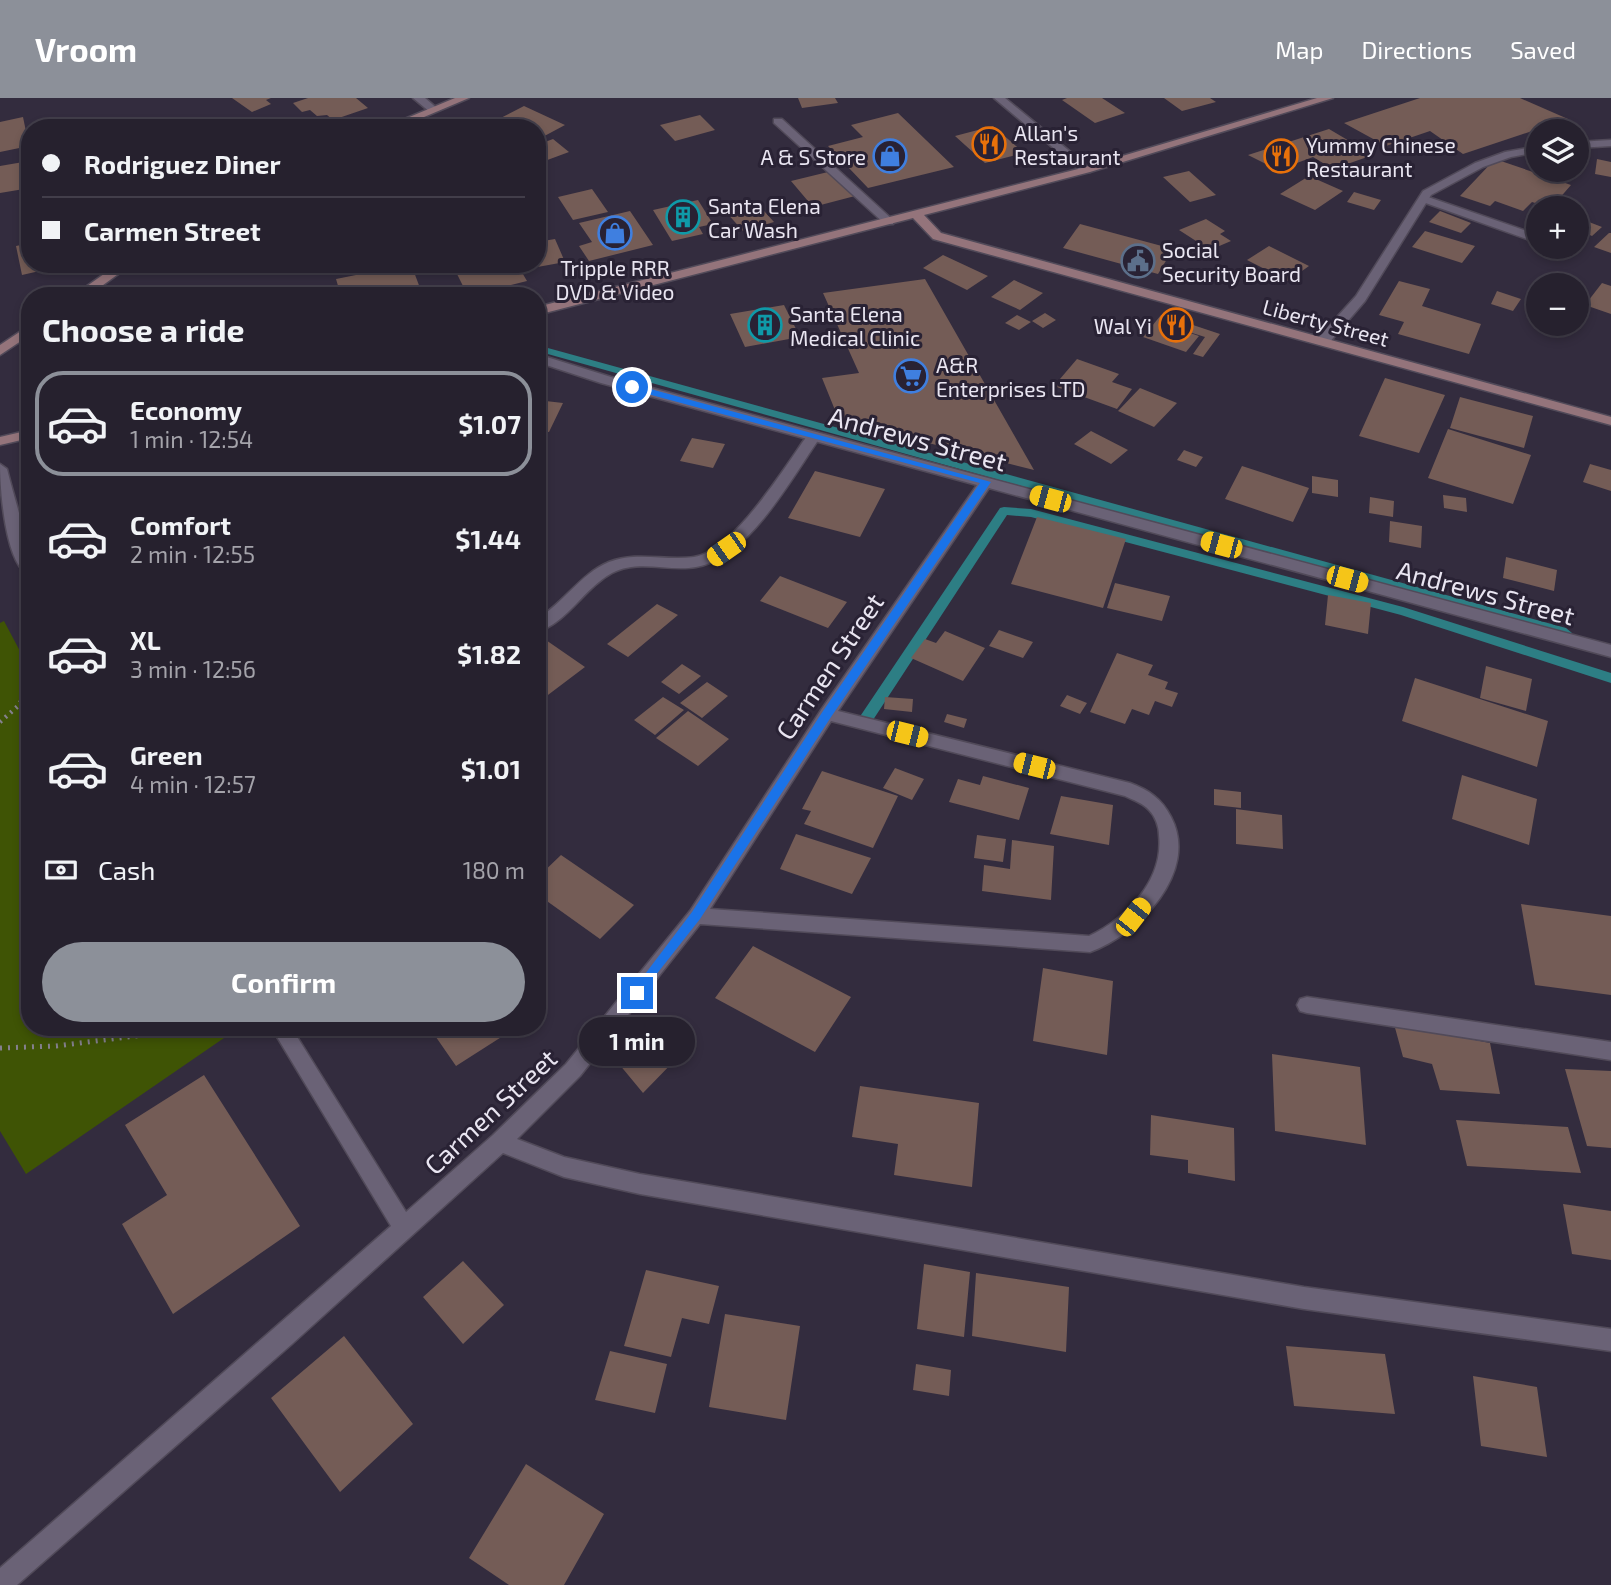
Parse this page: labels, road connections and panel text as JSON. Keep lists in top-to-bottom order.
{
  "streets": {
    "main road": ["Liberty Street"],
    "street": ["Andrews Street", "Carmen Street"]
  },
  "crossings": [
    ["Andrews Street", "Carmen Street"]
  ],
  "places": {
    "restaurant": ["Allan's Restaurant", "Yummy Chinese Restaurant", "Wal Yi"],
    "shop": ["A & S Store", "Tripple RRR DVD & Video"],
    "building": ["Santa Elena Car Wash", "Santa Elena Medical Clinic"],
    "public building": ["Social Security Board"],
    "supermarket": ["A&R Enterprises LTD"]
  },
  "page": {
    "header": "Vroom",
    "nav": ["Map", "Directions", "Saved"],
    "map_buttons": ["+", "−"],
    "banner": ["Rodriguez Diner", "Carmen Street"],
    "heading": "Choose a ride",
    "list": [
      {
        "name": "Economy",
        "note": "1 min · 12:54",
        "value": "$1.07"
      },
      {
        "name": "Comfort",
        "note": "2 min · 12:55",
        "value": "$1.44"
      },
      {
        "name": "XL",
        "note": "3 min · 12:56",
        "value": "$1.82"
      },
      {
        "name": "Green",
        "note": "4 min · 12:57",
        "value": "$1.01"
      }
    ],
    "pay": ["Cash", "180 m"],
    "buttons": "Confirm",
    "bubble": "1 min"
  }
}
